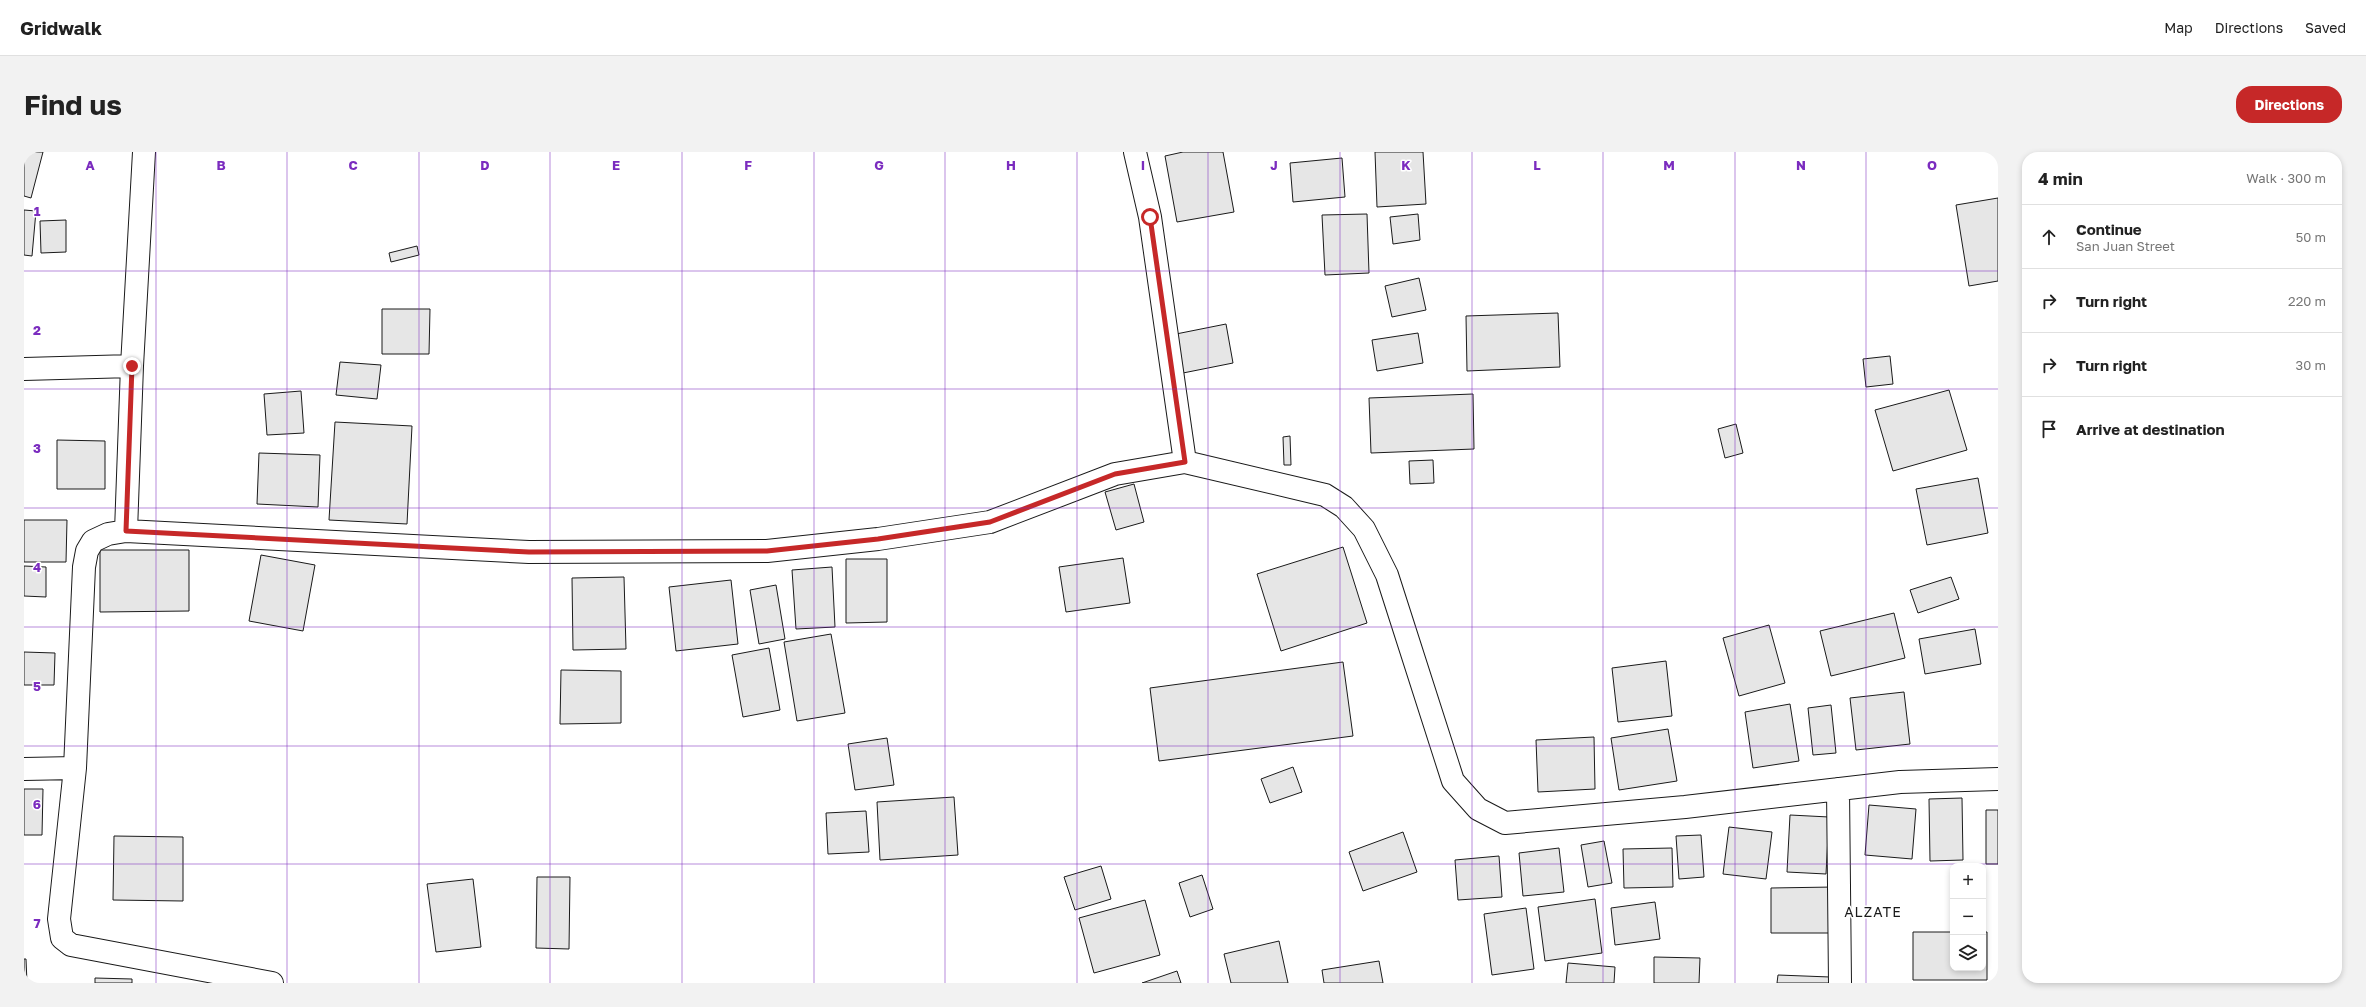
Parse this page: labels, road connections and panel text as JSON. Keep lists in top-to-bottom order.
{
  "districts": ["ALZATE"],
  "page": {
    "header": "Gridwalk",
    "nav": ["Map", "Directions", "Saved"],
    "buttons": "Directions",
    "title": "Find us",
    "heading": ["4 min", "Walk · 300 m"],
    "list": [
      ["Continue", "San Juan Street", "50 m"],
      ["Turn right", "220 m"],
      ["Turn right", "30 m"],
      "Arrive at destination"
    ],
    "map_buttons": ["+", "−"]
  },
  "grid": {
    "columns": [
      "A",
      "B",
      "C",
      "D",
      "E",
      "F",
      "G",
      "H",
      "I",
      "J",
      "K",
      "L",
      "M",
      "N",
      "O"
    ],
    "rows": [
      "1",
      "2",
      "3",
      "4",
      "5",
      "6",
      "7"
    ]
  }
}
